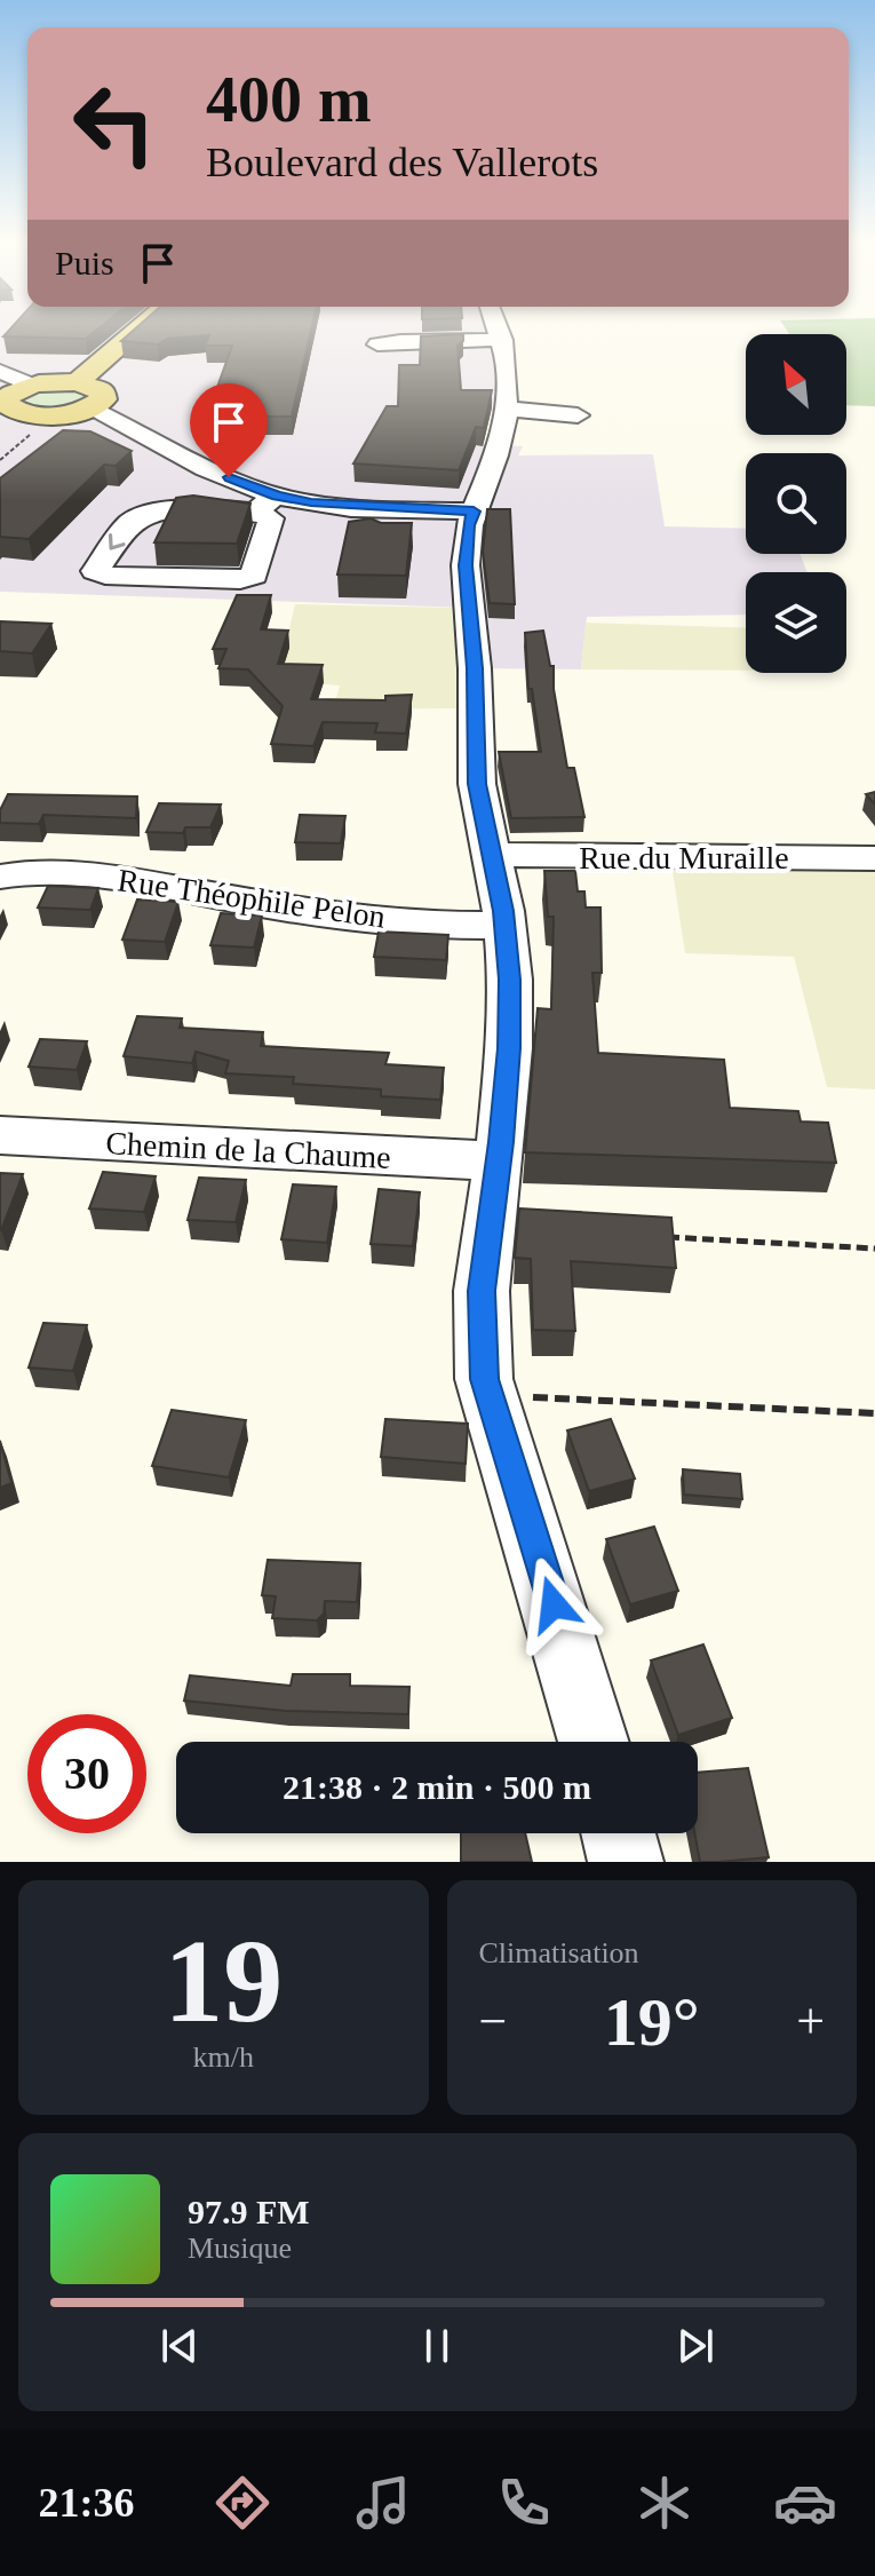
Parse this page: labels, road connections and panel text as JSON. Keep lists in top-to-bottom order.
{
  "streets": {
    "street": ["Rue du Muraille", "Rue Théophile Pelon", "Chemin de la Chaume"]
  },
  "north": "top left",
  "page": {
    "turn": ["400 m", "Boulevard des Vallerots"],
    "then": "Puis",
    "limit": "30",
    "trip": "21:38 · 2 min · 500 m",
    "tile": [
      ["19", "km/h"],
      "Climatisation"
    ],
    "heat": ["−", "19°", "+"],
    "song": ["97.9 FM", "Musique"],
    "tabs": "21:36"
  }
}
